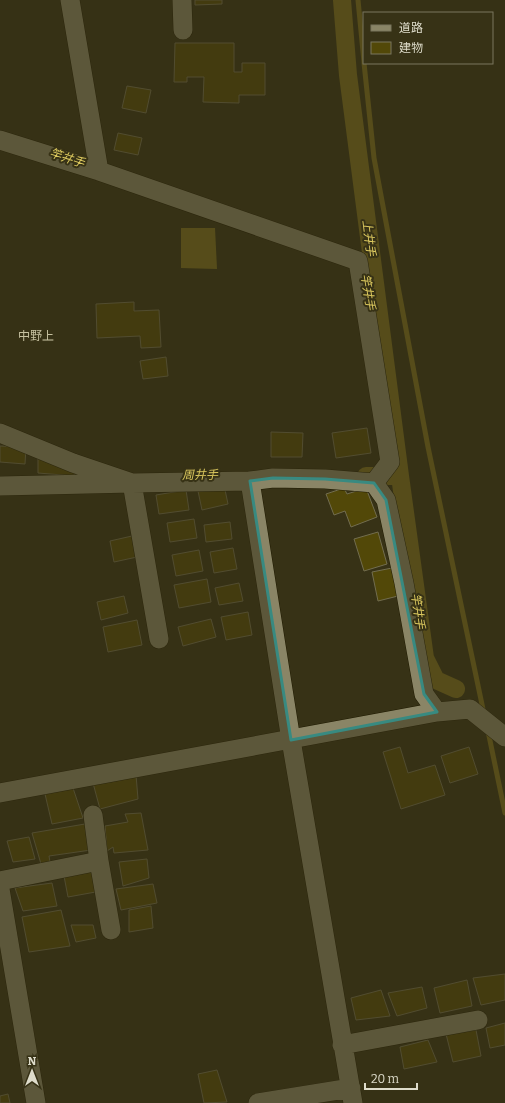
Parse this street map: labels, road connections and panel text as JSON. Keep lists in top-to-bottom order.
{
  "districts": ["中野上"],
  "water": ["竿井手", "上井手", "周井手"],
  "legend": ["道路", "建物"],
  "scale_bar": "20 m",
  "north": "top"
}
